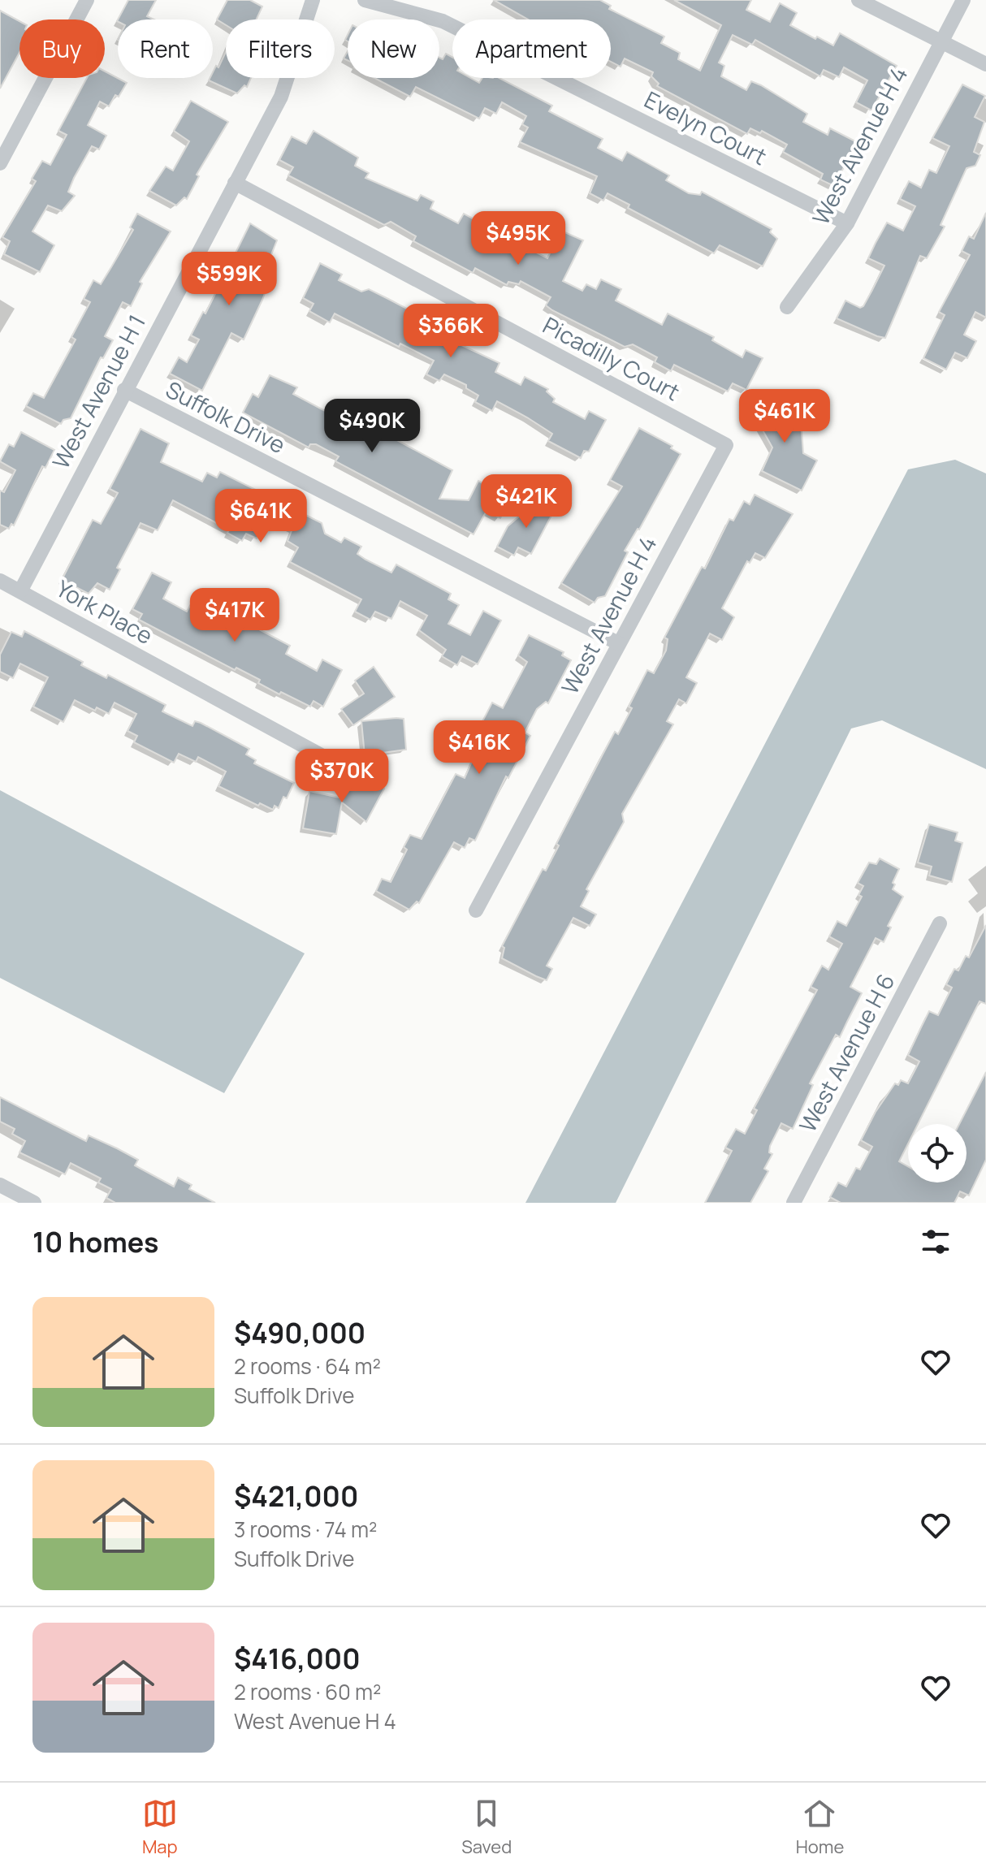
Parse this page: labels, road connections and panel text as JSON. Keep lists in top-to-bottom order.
{
  "streets": {
    "street": [
      "Evelyn Court",
      "West Avenue H 4",
      "Picadilly Court",
      "West Avenue H 1",
      "Suffolk Drive",
      "York Place",
      "West Avenue H 6"
    ]
  },
  "crossings": [
    ["Evelyn Court", "West Avenue H 4"],
    ["West Avenue H 4", "Picadilly Court"],
    ["West Avenue H 4", "Suffolk Drive"],
    ["Picadilly Court", "West Avenue H 1"],
    ["West Avenue H 1", "Suffolk Drive"],
    ["West Avenue H 1", "York Place"]
  ],
  "page": {
    "chip": [
      "Buy",
      "Rent",
      "Filters",
      "New",
      "Apartment"
    ],
    "price": [
      "$495K",
      "$599K",
      "$366K",
      "$461K",
      "$490K",
      "$421K",
      "$641K",
      "$417K",
      "$416K",
      "$370K"
    ],
    "heading": "10 homes",
    "list": [
      {
        "name": "$490,000",
        "note": "2 rooms · 64 m² · Suffolk Drive"
      },
      {
        "name": "$421,000",
        "note": "3 rooms · 74 m² · Suffolk Drive"
      },
      {
        "name": "$416,000",
        "note": "2 rooms · 60 m² · West Avenue H 4"
      }
    ],
    "tabs": ["Map", "Saved", "Home"]
  }
}
